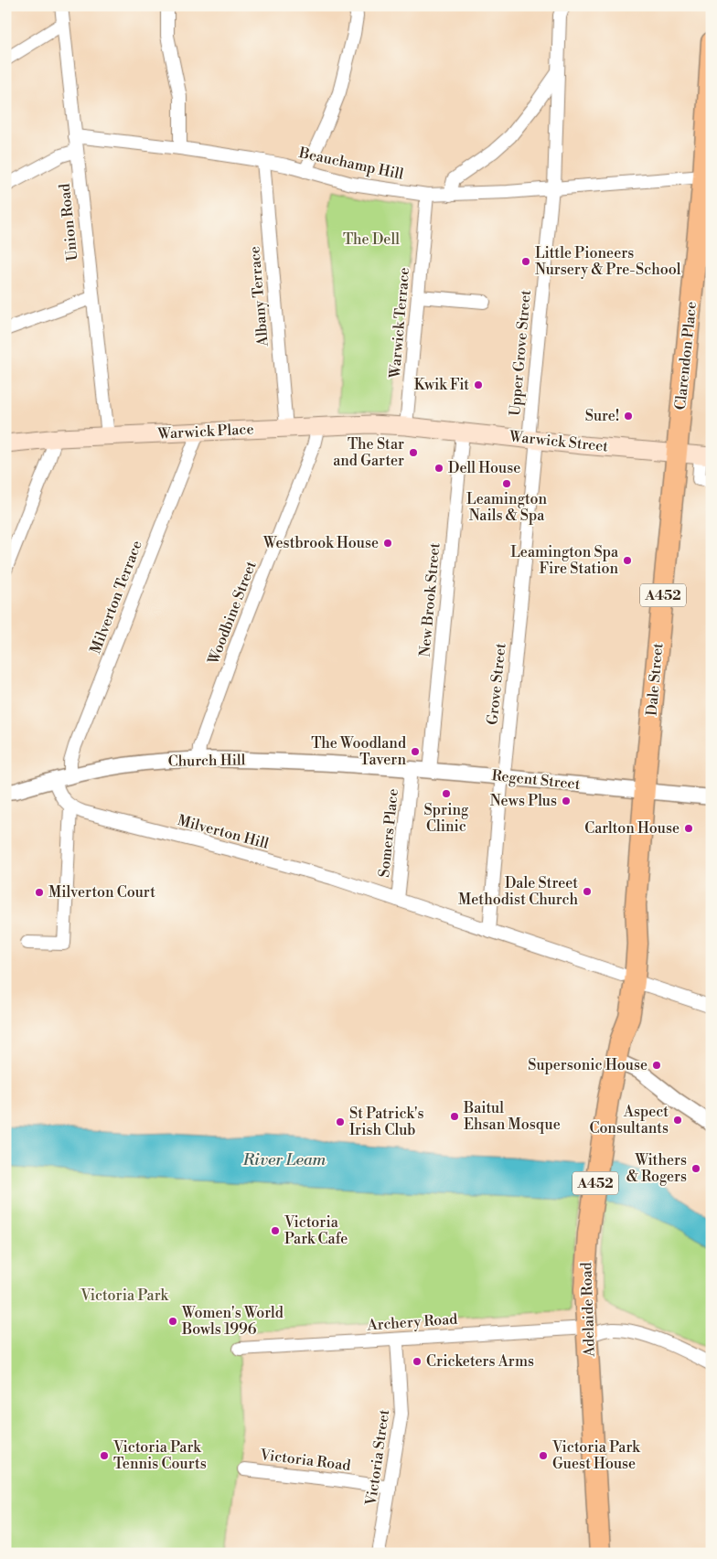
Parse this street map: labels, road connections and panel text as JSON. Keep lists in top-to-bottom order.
{
  "streets": {
    "highway": [
      "Clarendon Place",
      "A452",
      "Dale Street",
      "Adelaide Road"
    ],
    "main road": ["Warwick Place", "Warwick Street"],
    "street": [
      "Beauchamp Hill",
      "Union Road",
      "Albany Terrace",
      "Warwick Terrace",
      "Upper Grove Street",
      "Milverton Terrace",
      "New Brook Street",
      "Woodbine Street",
      "Grove Street",
      "Church Hill",
      "Regent Street",
      "Milverton Hill",
      "Somers Place",
      "Archery Road",
      "Victoria Street",
      "Victoria Road"
    ]
  },
  "crossings": [
    ["Beauchamp Hill", "Union Road"],
    ["Beauchamp Hill", "Albany Terrace"],
    ["Beauchamp Hill", "Warwick Terrace"],
    ["Beauchamp Hill", "Upper Grove Street"],
    ["Beauchamp Hill", "Clarendon Place"],
    ["Beauchamp Hill", "A452"],
    ["Union Road", "Warwick Place"],
    ["Albany Terrace", "Warwick Place"],
    ["Warwick Terrace", "Warwick Place"],
    ["Warwick Terrace", "Warwick Street"],
    ["Upper Grove Street", "Warwick Street"],
    ["Upper Grove Street", "Grove Street"],
    ["Clarendon Place", "Warwick Street"],
    ["Clarendon Place", "A452"],
    ["Clarendon Place", "Dale Street"],
    ["Warwick Place", "Warwick Street"],
    ["Warwick Place", "Milverton Terrace"],
    ["Warwick Place", "Woodbine Street"],
    ["Warwick Street", "New Brook Street"],
    ["Warwick Street", "Dale Street"],
    ["Warwick Street", "Grove Street"],
    ["Milverton Terrace", "Church Hill"],
    ["New Brook Street", "Regent Street"],
    ["Woodbine Street", "Church Hill"],
    ["Dale Street", "Regent Street"],
    ["Dale Street", "Milverton Hill"],
    ["Dale Street", "Adelaide Road"],
    ["Grove Street", "Regent Street"],
    ["Grove Street", "Milverton Hill"],
    ["Church Hill", "Regent Street"],
    ["Regent Street", "Somers Place"],
    ["Milverton Hill", "Somers Place"],
    ["Milverton Hill", "Adelaide Road"],
    ["Adelaide Road", "Archery Road"],
    ["Archery Road", "Victoria Street"],
    ["Victoria Street", "Victoria Road"]
  ],
  "water": ["River Leam"],
  "parks": ["The Dell", "Victoria Park"],
  "places": [
    "Little Pioneers Nursery & Pre-School",
    "Kwik Fit",
    "Sure!",
    "The Star and Garter",
    "Dell House",
    "Leamington Nails & Spa",
    "Westbrook House",
    "Leamington Spa Fire Station",
    "The Woodland Tavern",
    "Spring Clinic",
    "News Plus",
    "Carlton House",
    "Dale Street Methodist Church",
    "Milverton Court",
    "Supersonic House",
    "Baitul Ehsan Mosque",
    "Aspect Consultants",
    "St Patrick's Irish Club",
    "Withers & Rogers",
    "Victoria Park Cafe",
    "Women's World Bowls 1996",
    "Cricketers Arms",
    "Victoria Park Tennis Courts",
    "Victoria Park Guest House"
  ]
}
